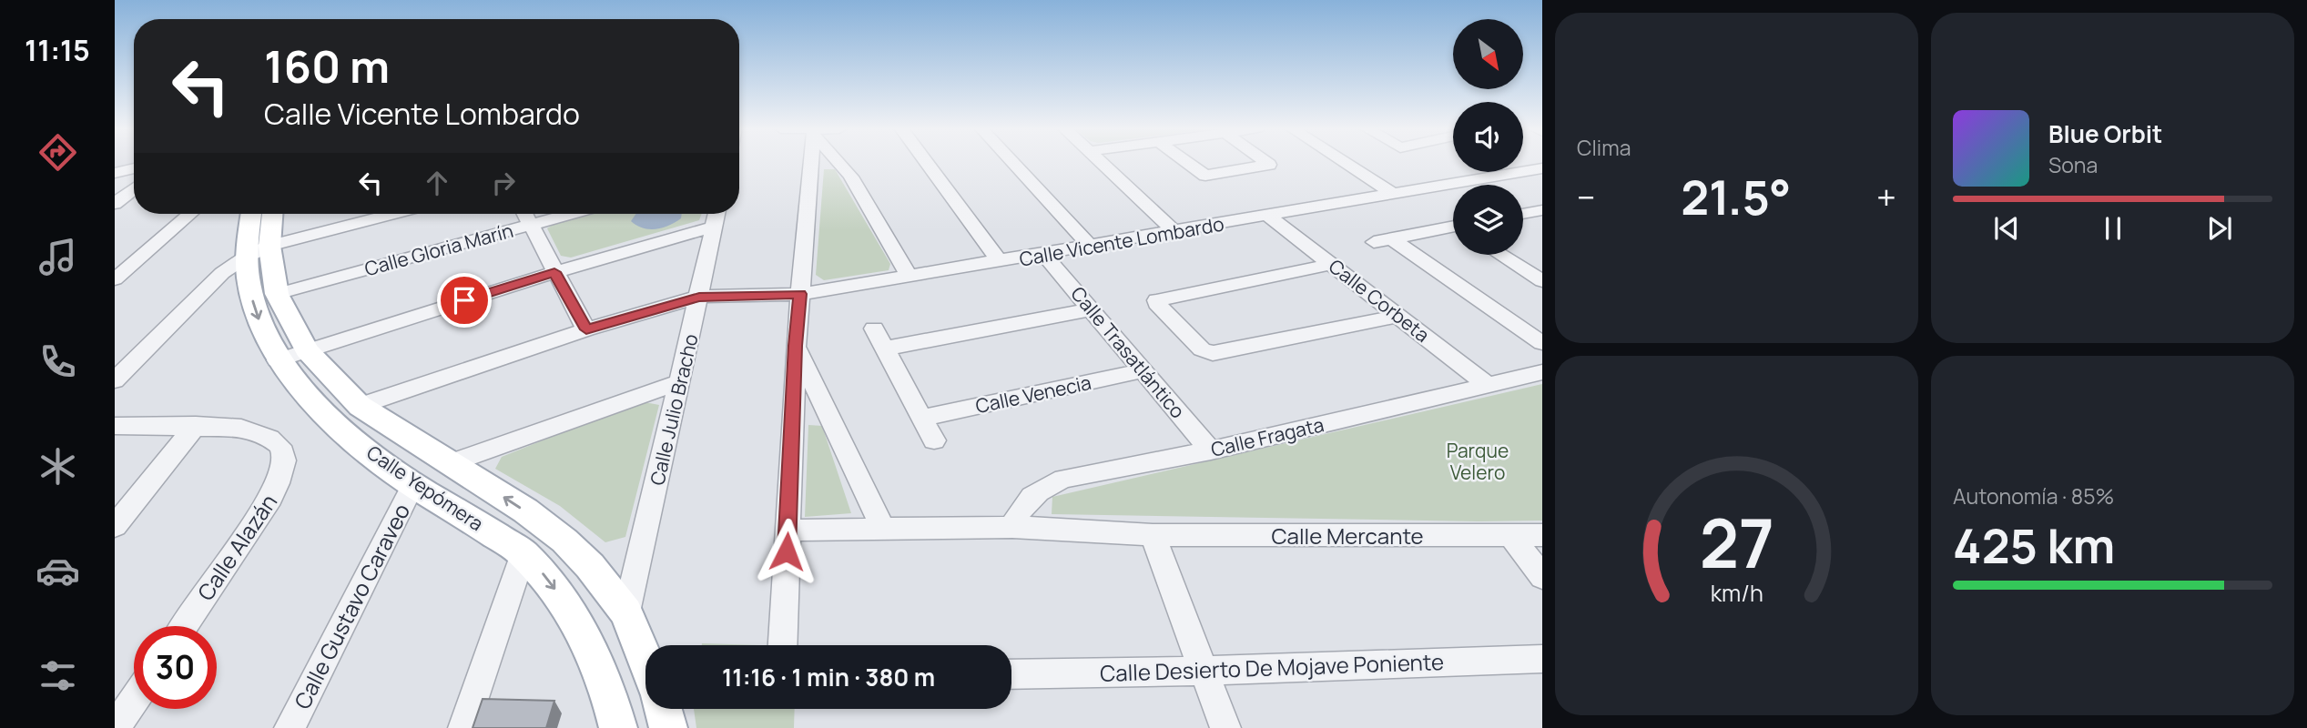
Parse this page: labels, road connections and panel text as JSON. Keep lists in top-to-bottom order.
{
  "streets": {
    "main road": ["Calle Yepómera"],
    "street": [
      "Calle Vicente Lombardo",
      "Calle Gloria Marín",
      "Calle Corbeta",
      "Calle Trasatlántico",
      "Calle Venecia",
      "Calle Julio Bracho",
      "Calle Fragata",
      "Calle Mercante",
      "Calle Alazán",
      "Calle Gustavo Caraveo",
      "Calle Desierto De Mojave Poniente"
    ]
  },
  "crossings": [
    ["Calle Vicente Lombardo", "Calle Corbeta"],
    ["Calle Vicente Lombardo", "Calle Trasatlántico"],
    ["Calle Vicente Lombardo", "Calle Julio Bracho"],
    ["Calle Vicente Lombardo", "Calle Yepómera"],
    ["Calle Gloria Marín", "Calle Yepómera"],
    ["Calle Corbeta", "Calle Fragata"],
    ["Calle Trasatlántico", "Calle Venecia"],
    ["Calle Trasatlántico", "Calle Fragata"],
    ["Calle Julio Bracho", "Calle Yepómera"],
    ["Calle Fragata", "Calle Mercante"],
    ["Calle Yepómera", "Calle Gustavo Caraveo"]
  ],
  "parks": ["Parque Velero"],
  "north": "bottom right",
  "page": {
    "tabs": "11:15",
    "tile": [
      "Clima",
      ["Autonomía · 85%", "425 km"]
    ],
    "turn": ["160 m", "Calle Vicente Lombardo"],
    "song": ["Blue Orbit", "Sona"],
    "heat": ["−", "21.5°", "+"],
    "limit": "30",
    "trip": "11:16 · 1 min · 380 m",
    "gauge": ["27", "km/h"]
  }
}
